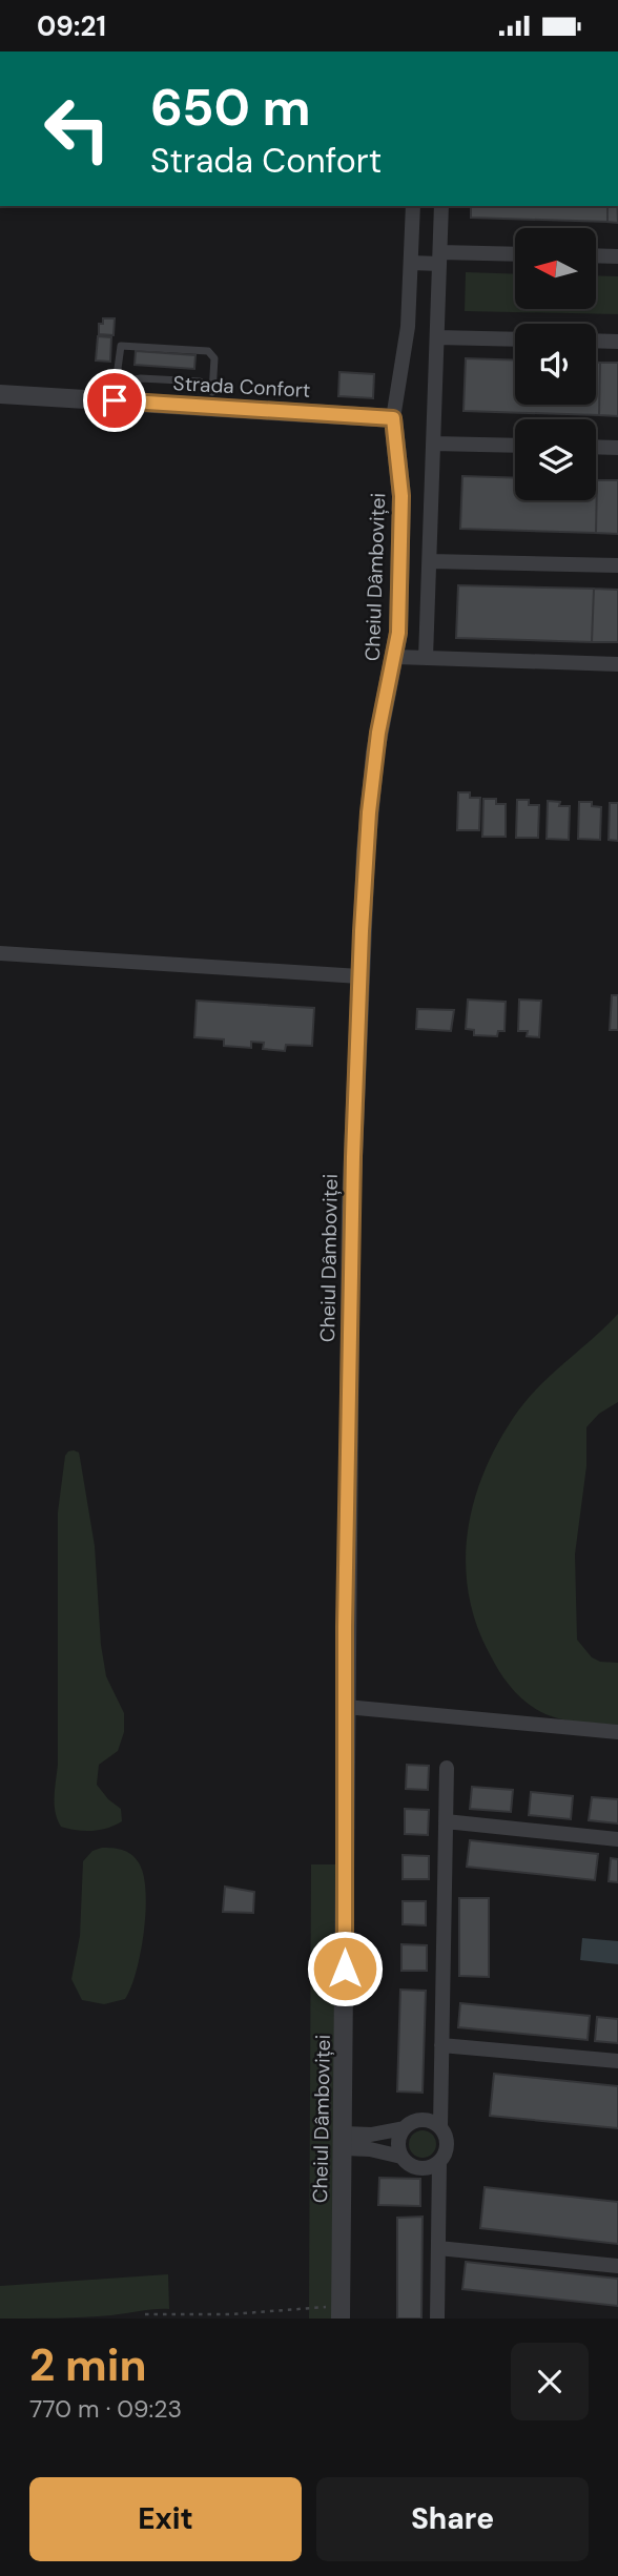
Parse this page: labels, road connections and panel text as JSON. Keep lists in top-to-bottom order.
{
  "streets": {
    "street": ["Strada Confort", "Cheiul Dâmboviței"]
  },
  "crossings": [
    ["Strada Confort", "Cheiul Dâmboviței"]
  ],
  "north": "left",
  "page": {
    "status": "09:21",
    "turn": ["650 m", "Strada Confort"],
    "heading": ["2 min", "770 m · 09:23"],
    "buttons": ["Exit", "Share"]
  }
}
